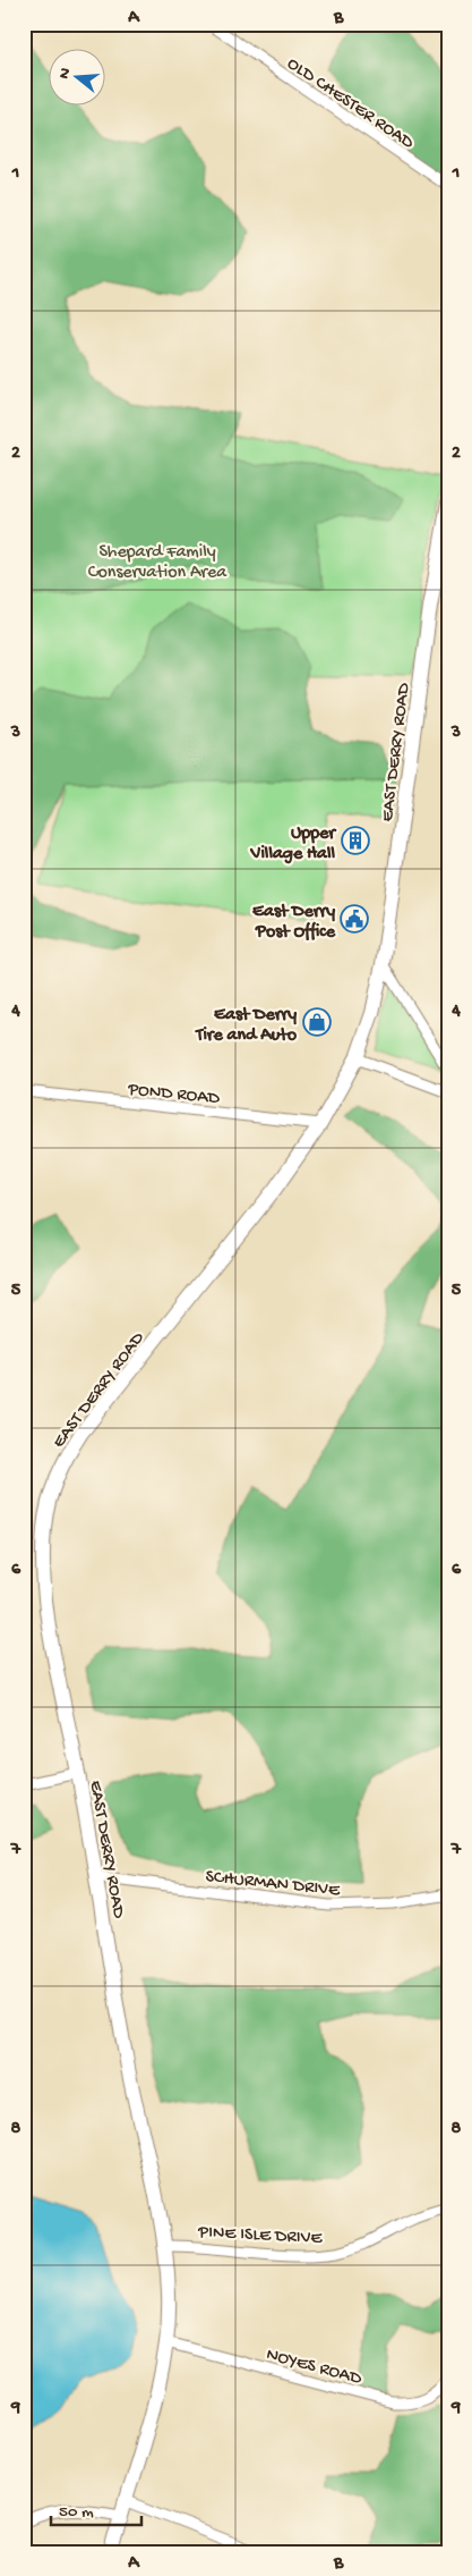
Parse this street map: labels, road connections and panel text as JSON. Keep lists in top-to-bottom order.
{
  "streets": {
    "street": [
      "OLD CHESTER ROAD",
      "EAST DERRY ROAD",
      "POND ROAD",
      "SCHURMAN DRIVE",
      "PINE ISLE DRIVE",
      "NOYES ROAD"
    ]
  },
  "crossings": [
    ["EAST DERRY ROAD", "POND ROAD"],
    ["EAST DERRY ROAD", "SCHURMAN DRIVE"],
    ["EAST DERRY ROAD", "PINE ISLE DRIVE"],
    ["EAST DERRY ROAD", "NOYES ROAD"]
  ],
  "parks": ["Shepard Family Conservation Area"],
  "places": {
    "building": ["Upper Village Hall"],
    "public building": ["East Derry Post Office"],
    "shop": ["East Derry Tire and Auto"]
  },
  "scale_bar": "50 m",
  "north": "left",
  "grid": {
    "columns": ["A", "B"],
    "rows": [
      "1",
      "2",
      "3",
      "4",
      "5",
      "6",
      "7",
      "8",
      "9"
    ]
  }
}
